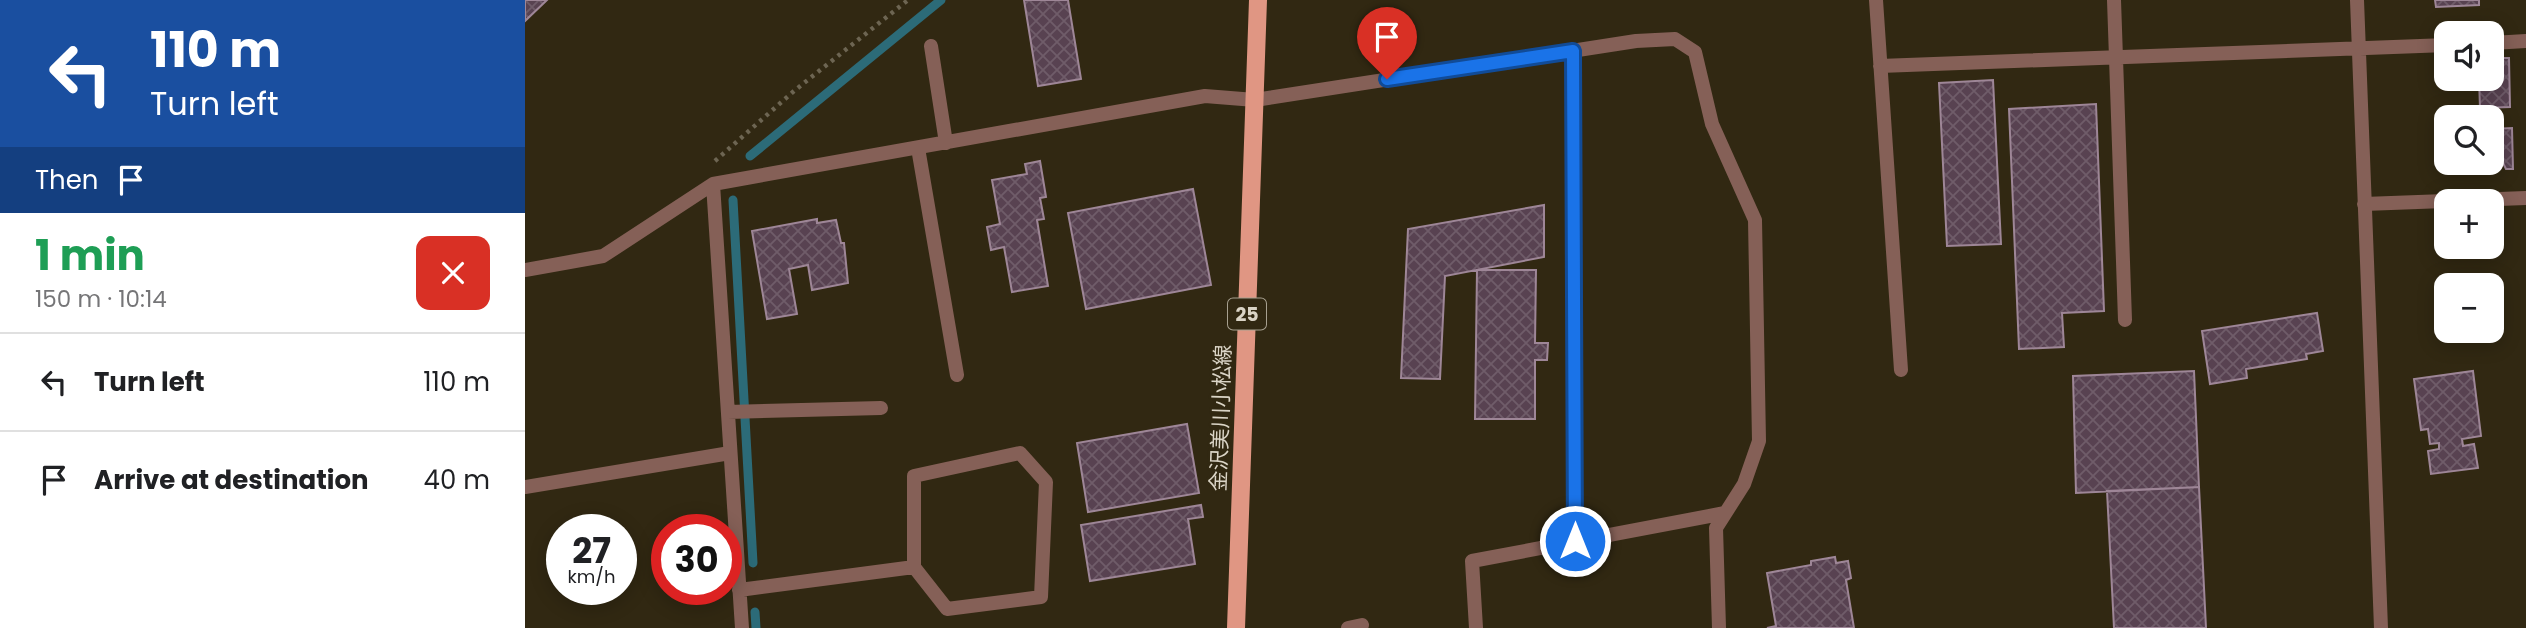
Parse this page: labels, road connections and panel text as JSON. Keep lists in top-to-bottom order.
{
  "streets": {
    "main road": ["25", "金沢美川小松線"]
  },
  "page": {
    "turn": ["110 m", "Turn left"],
    "map_buttons": ["+", "−"],
    "then": "Then",
    "heading": ["1 min", "150 m · 10:14"],
    "list": [
      {
        "name": "Turn left",
        "value": "110 m"
      },
      {
        "name": "Arrive at destination",
        "value": "40 m"
      }
    ],
    "speed": "27 km/h",
    "limit": "30"
  }
}
